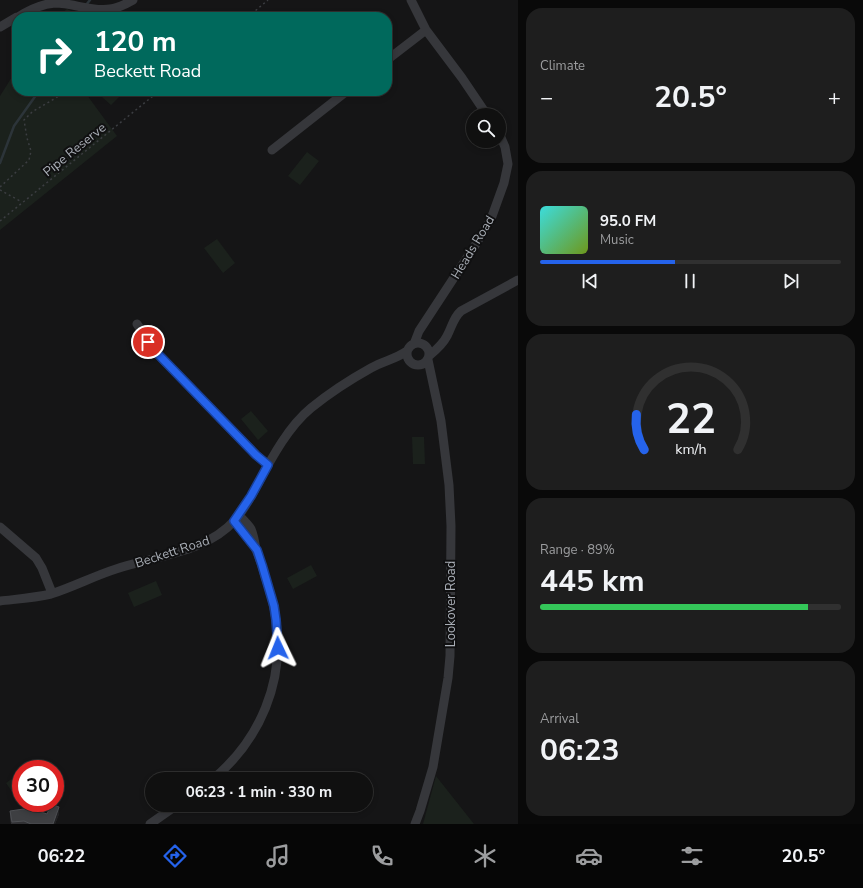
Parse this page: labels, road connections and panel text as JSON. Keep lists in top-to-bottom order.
{
  "streets": {
    "street": ["Heads Road", "Beckett Road", "Lookover Road"],
    "path": ["Pipe Reserve"]
  },
  "page": {
    "tile": [
      "Climate",
      ["Range · 89%", "445 km"],
      ["Arrival", "06:23"]
    ],
    "turn": ["120 m", "Beckett Road"],
    "heat": ["−", "20.5°", "+"],
    "song": ["95.0 FM", "Music"],
    "limit": "30",
    "trip": "06:23 · 1 min · 330 m",
    "tabs": ["06:22", "20.5°"],
    "gauge": ["22", "km/h"]
  }
}
